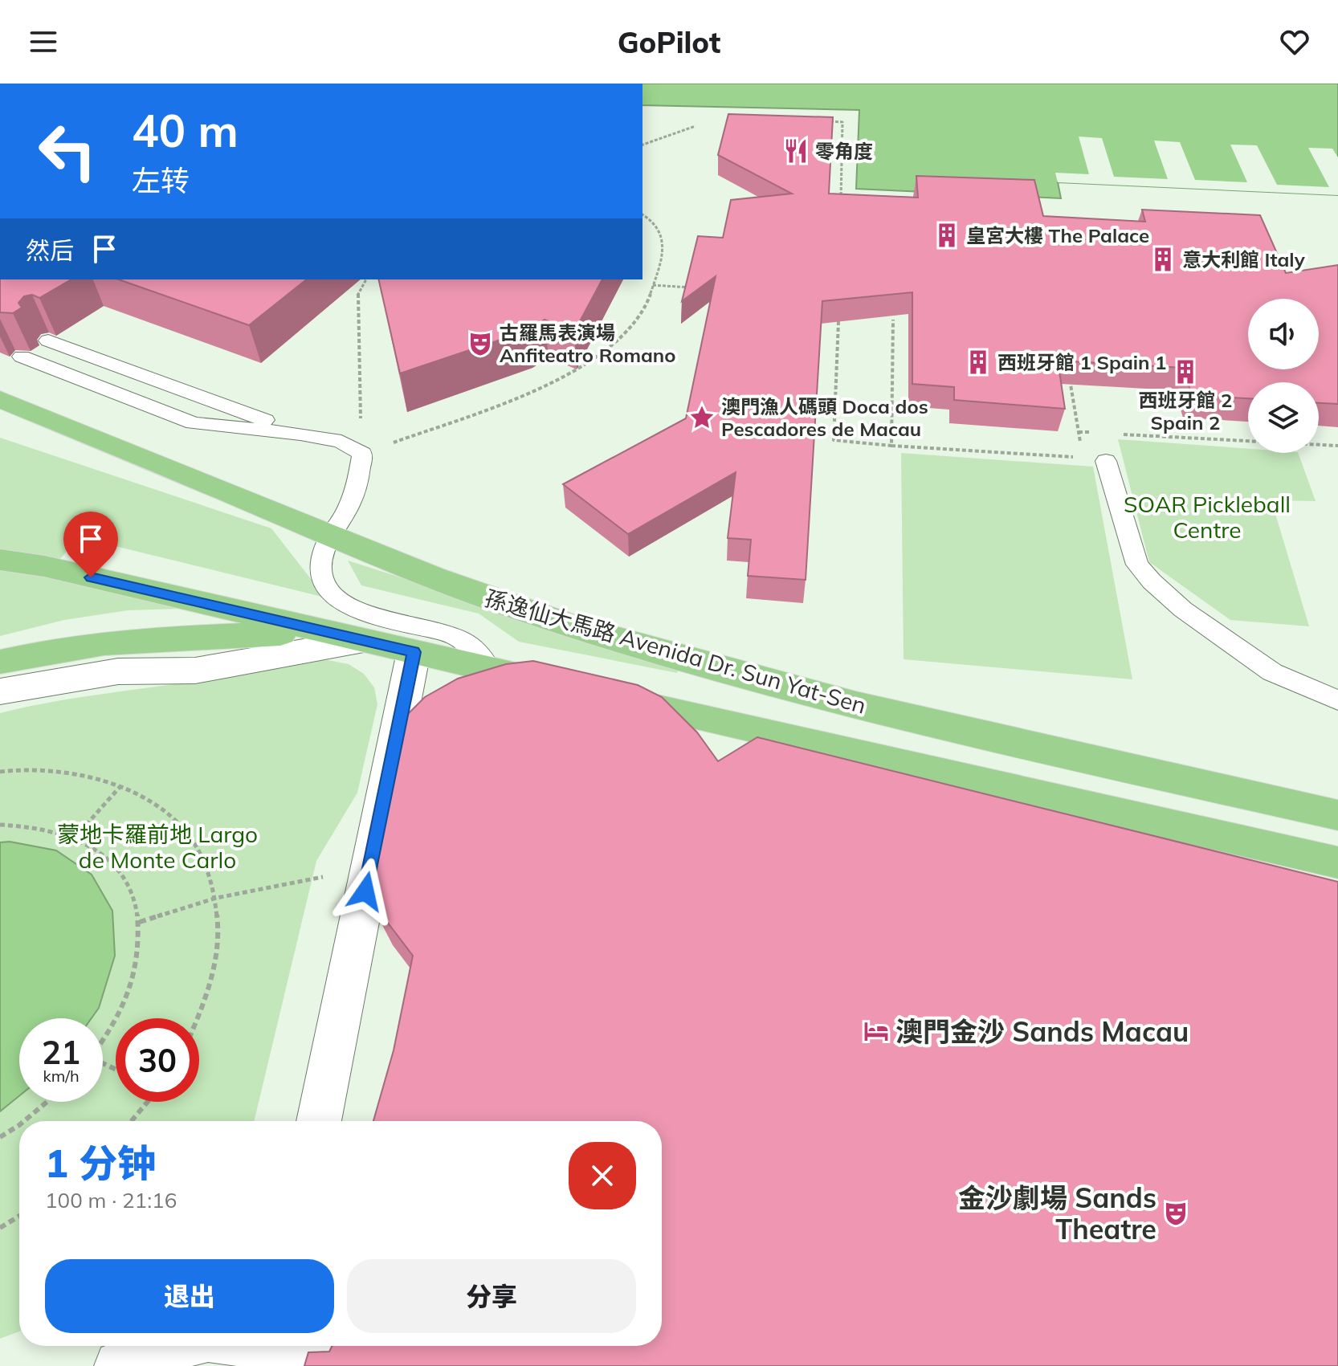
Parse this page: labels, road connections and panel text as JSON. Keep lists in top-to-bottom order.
{
  "streets": {
    "main road": ["孫逸仙大馬路 Avenida Dr. Sun Yat-Sen"]
  },
  "parks": ["SOAR Pickleball Centre", "蒙地卡羅前地 Largo de Monte Carlo"],
  "places": {
    "restaurant": ["零角度"],
    "building": [
      "皇宮大樓 The Palace",
      "意大利館 Italy",
      "西班牙館 1 Spain 1",
      "西班牙館 2 Spain 2"
    ],
    "theatre": ["古羅馬表演場 Anfiteatro Romano", "金沙劇場 Sands Theatre"],
    "place": ["澳門漁人碼頭 Doca dos Pescadores de Macau"],
    "hotel": ["澳門金沙 Sands Macau"]
  },
  "page": {
    "header": "GoPilot",
    "turn": ["40 m", "左转"],
    "then": "然后",
    "speed": "21 km/h",
    "limit": "30",
    "heading": ["1 分钟", "100 m · 21:16"],
    "buttons": ["退出", "分享"]
  }
}
